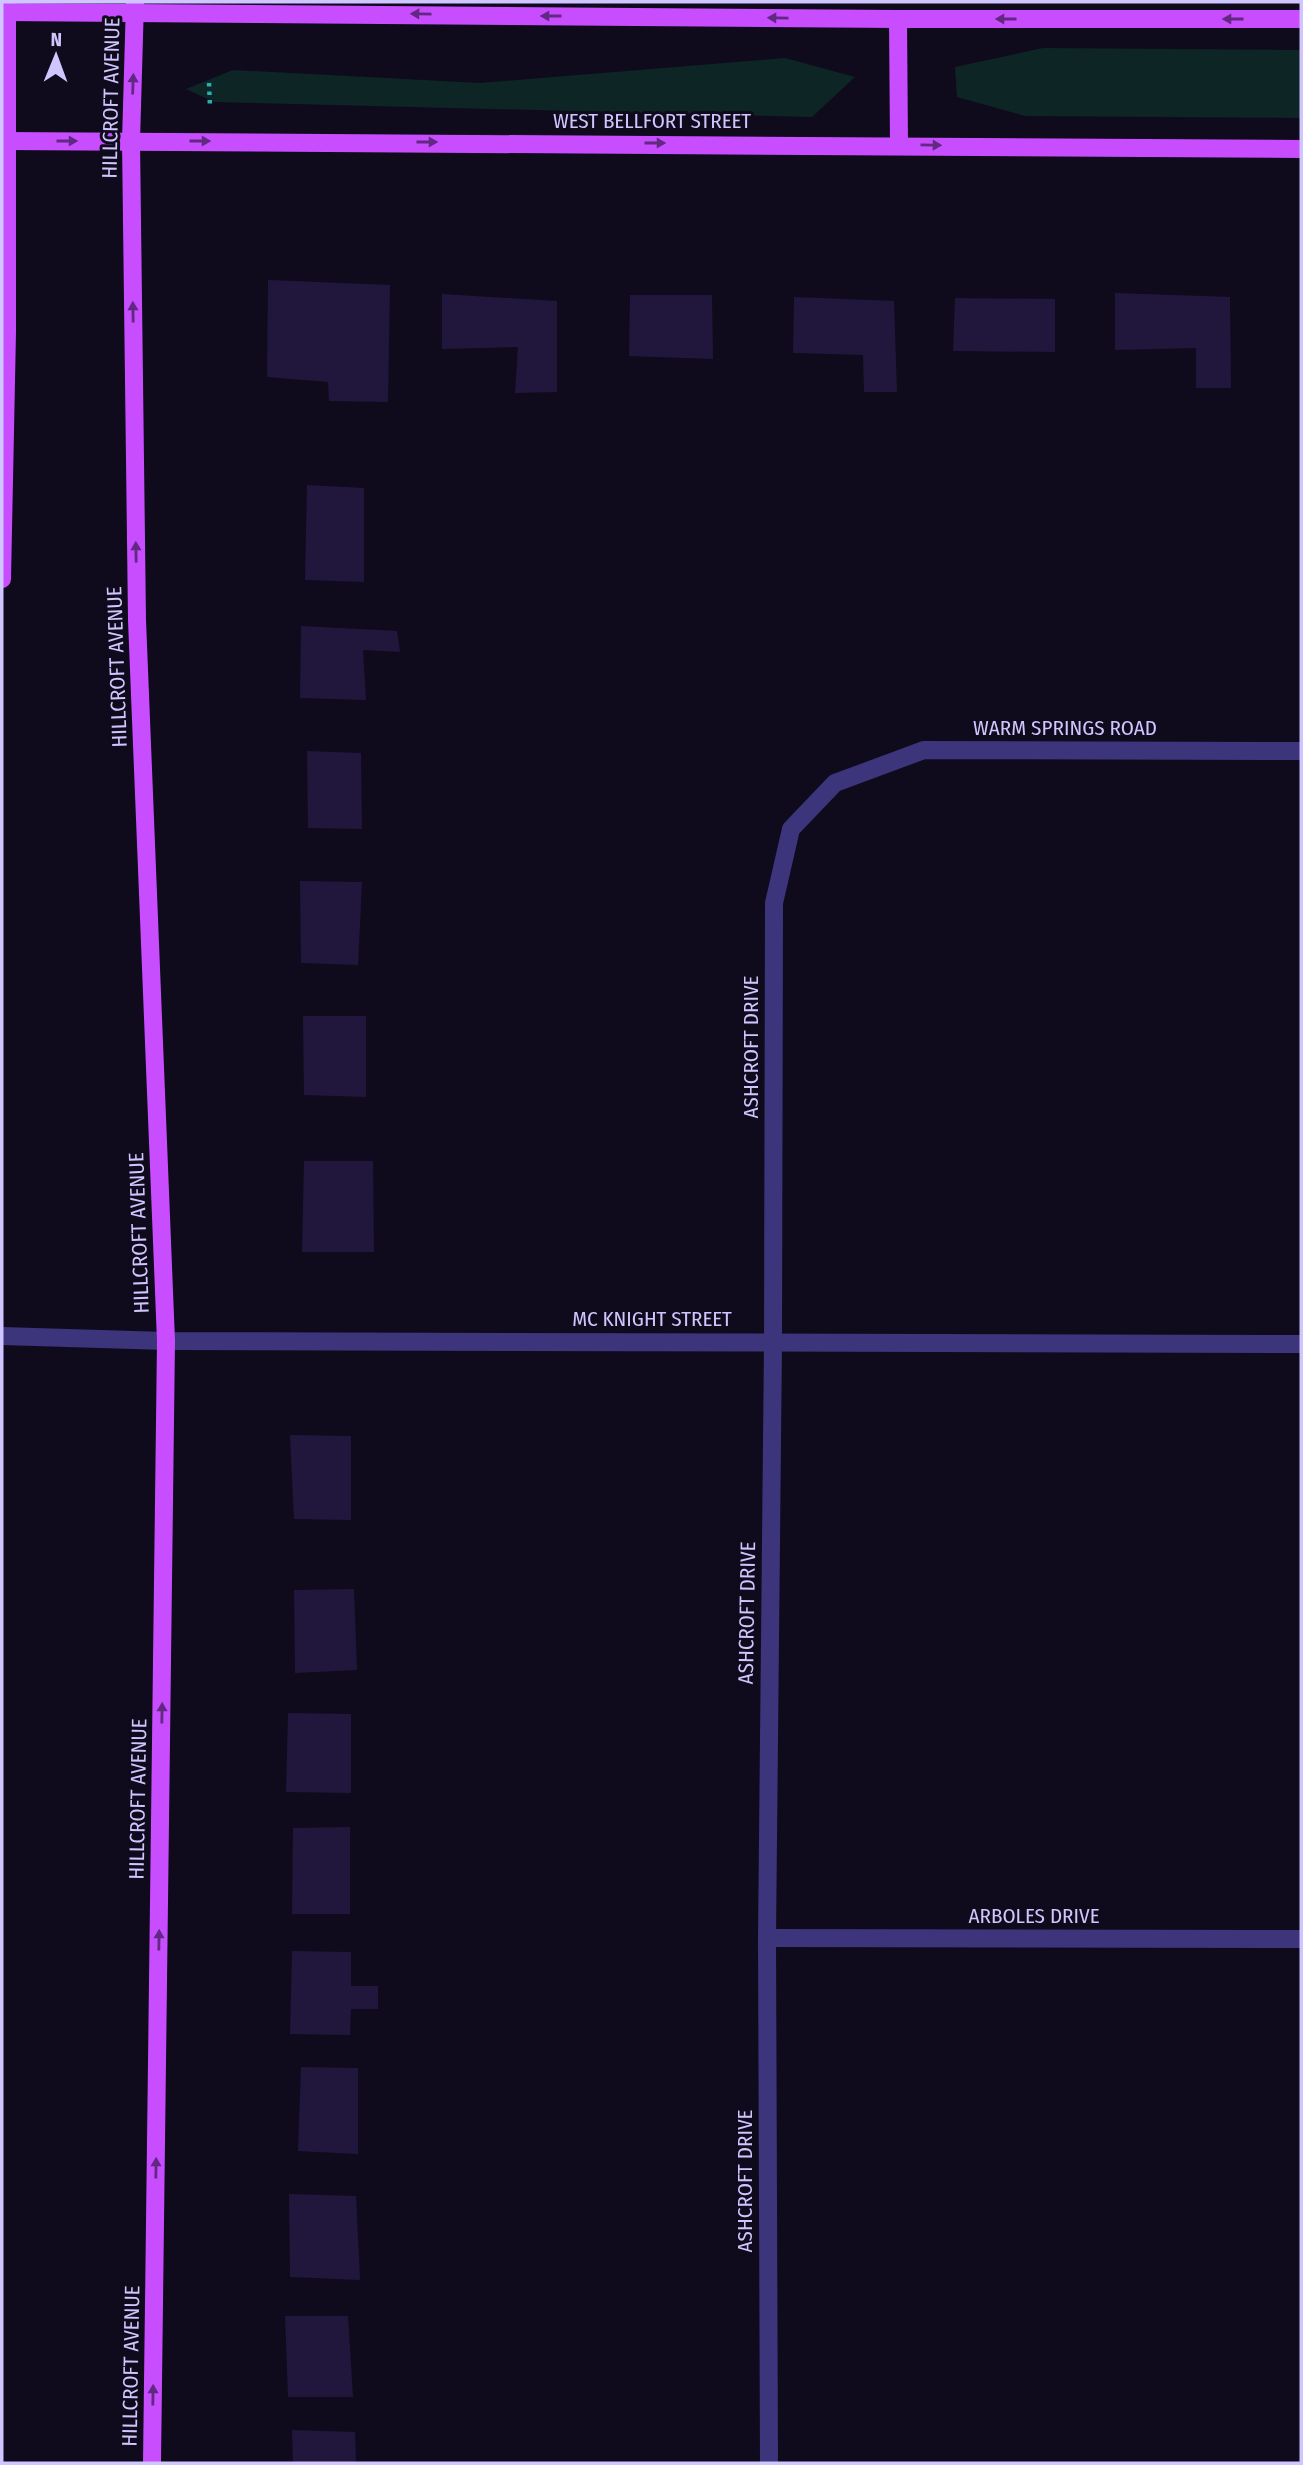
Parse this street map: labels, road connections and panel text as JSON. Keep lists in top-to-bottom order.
{
  "streets": {
    "main road": ["HILLCROFT AVENUE", "WEST BELLFORT STREET"],
    "street": [
      "WARM SPRINGS ROAD",
      "ASHCROFT DRIVE",
      "MC KNIGHT STREET",
      "ARBOLES DRIVE"
    ]
  },
  "crossings": [
    ["HILLCROFT AVENUE", "WEST BELLFORT STREET"],
    ["HILLCROFT AVENUE", "MC KNIGHT STREET"],
    ["WARM SPRINGS ROAD", "ASHCROFT DRIVE"],
    ["ASHCROFT DRIVE", "MC KNIGHT STREET"],
    ["ASHCROFT DRIVE", "ARBOLES DRIVE"]
  ],
  "one_way": ["HILLCROFT AVENUE"],
  "north": "top"
}
